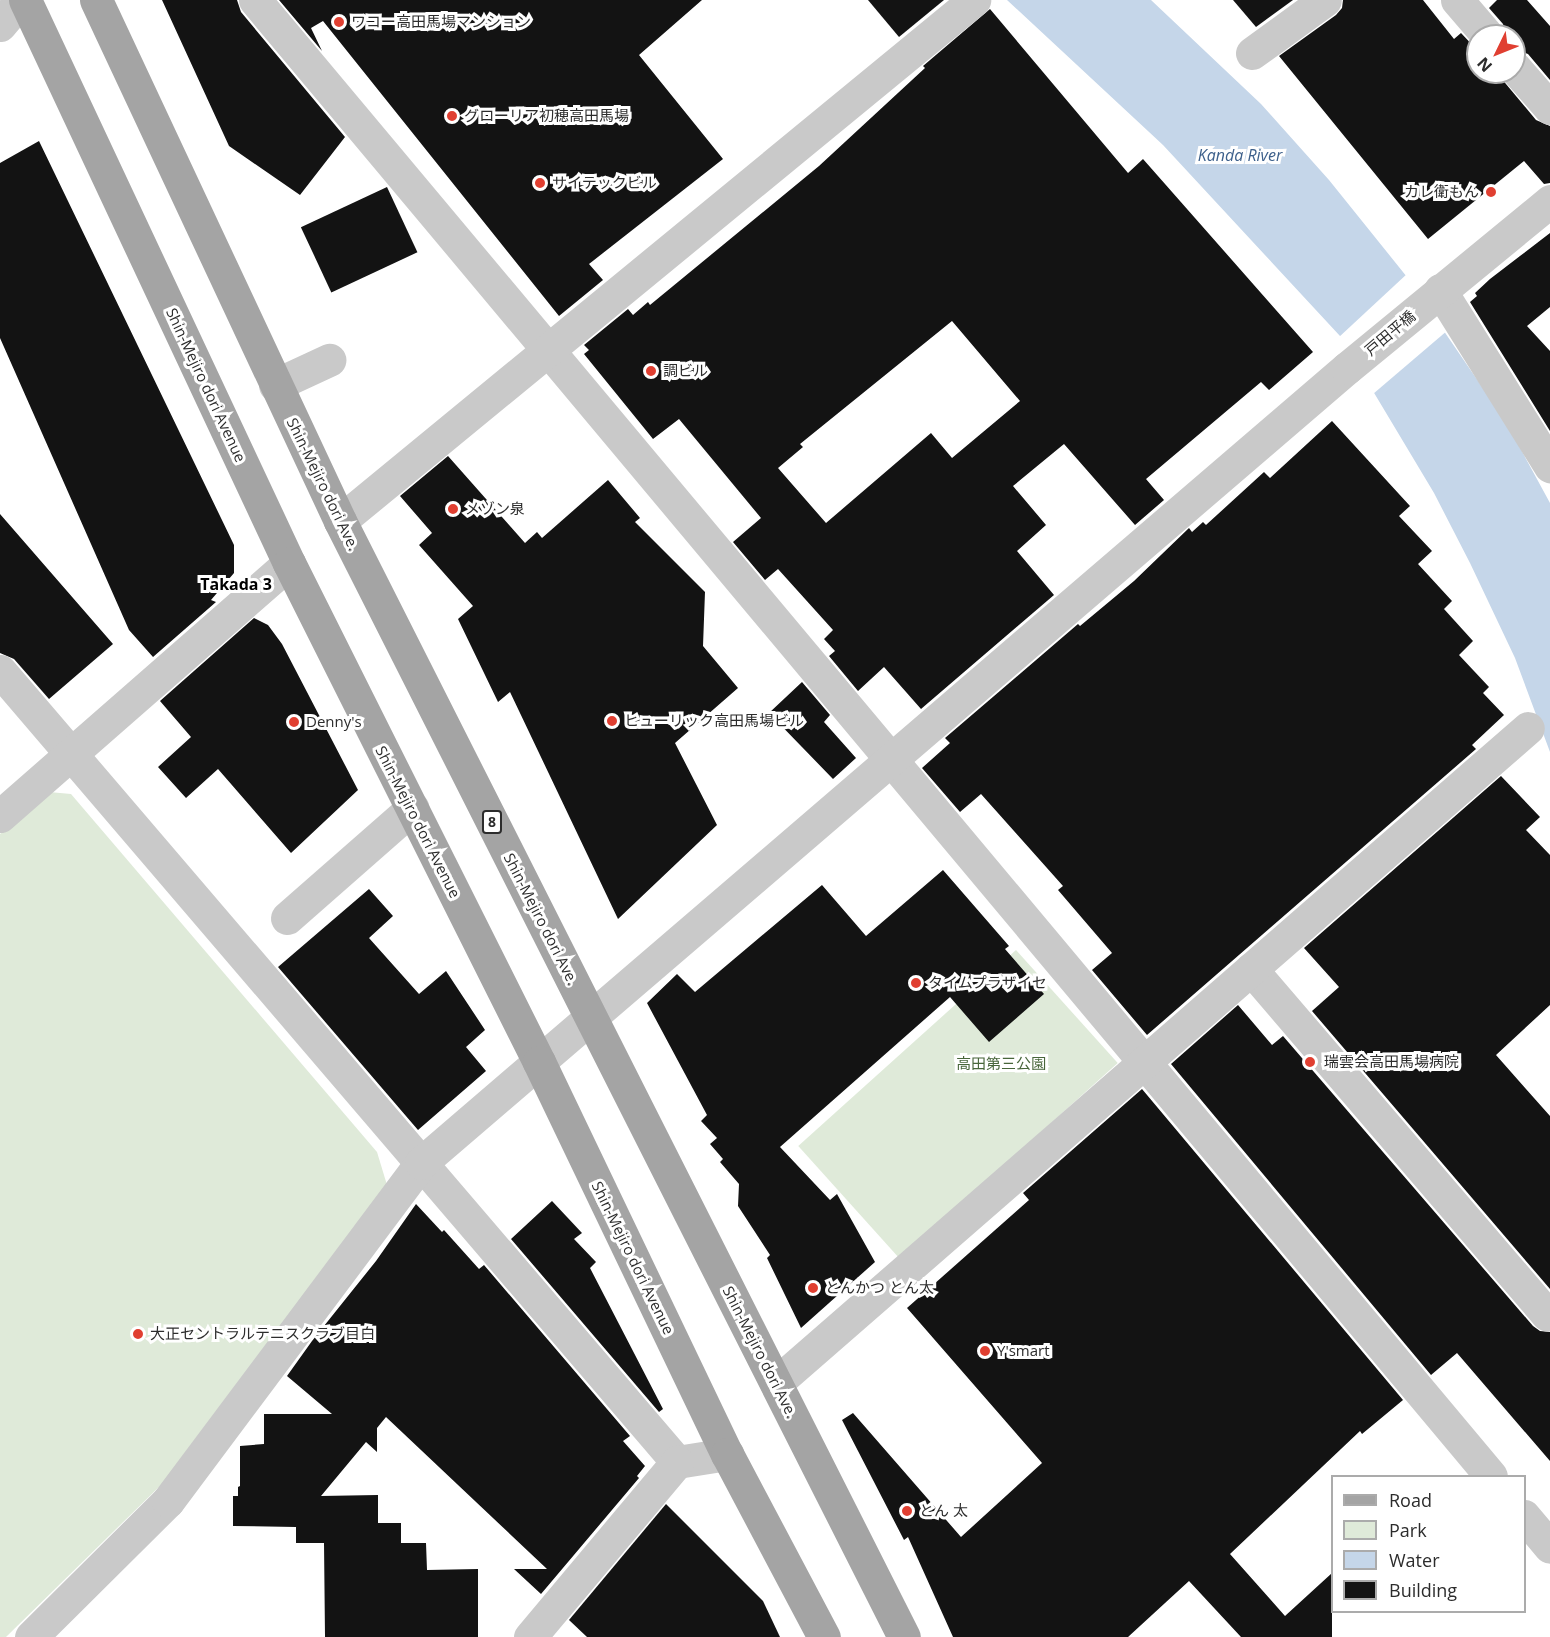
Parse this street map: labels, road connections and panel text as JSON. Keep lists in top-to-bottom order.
{
  "streets": {
    "main road": ["Shin-Mejiro dori Avenue", "Shin-Mejiro dori Ave.", "8"],
    "street": ["戸田平橋"]
  },
  "crossings": [
    ["戸田平橋", "Shin-Mejiro dori Avenue"],
    ["戸田平橋", "Shin-Mejiro dori Ave."]
  ],
  "districts": ["Takada 3"],
  "water": ["Kanda River"],
  "parks": ["高田第三公園"],
  "places": [
    "ワコー高田馬場マンション",
    "グローリア初穂高田馬場",
    "サイテックビル",
    "カレ衛もん",
    "調ビル",
    "メゾン泉",
    "ヒューリック高田馬場ビル",
    "Denny's",
    "タイムプラザイセ",
    "瑞雲会高田馬場病院",
    "とんかつ とん太",
    "大正セントラルテニスクラブ目白",
    "Y'smart",
    "とん 太"
  ],
  "legend": [
    "Road",
    "Park",
    "Water",
    "Building"
  ],
  "north": "bottom left"
}
